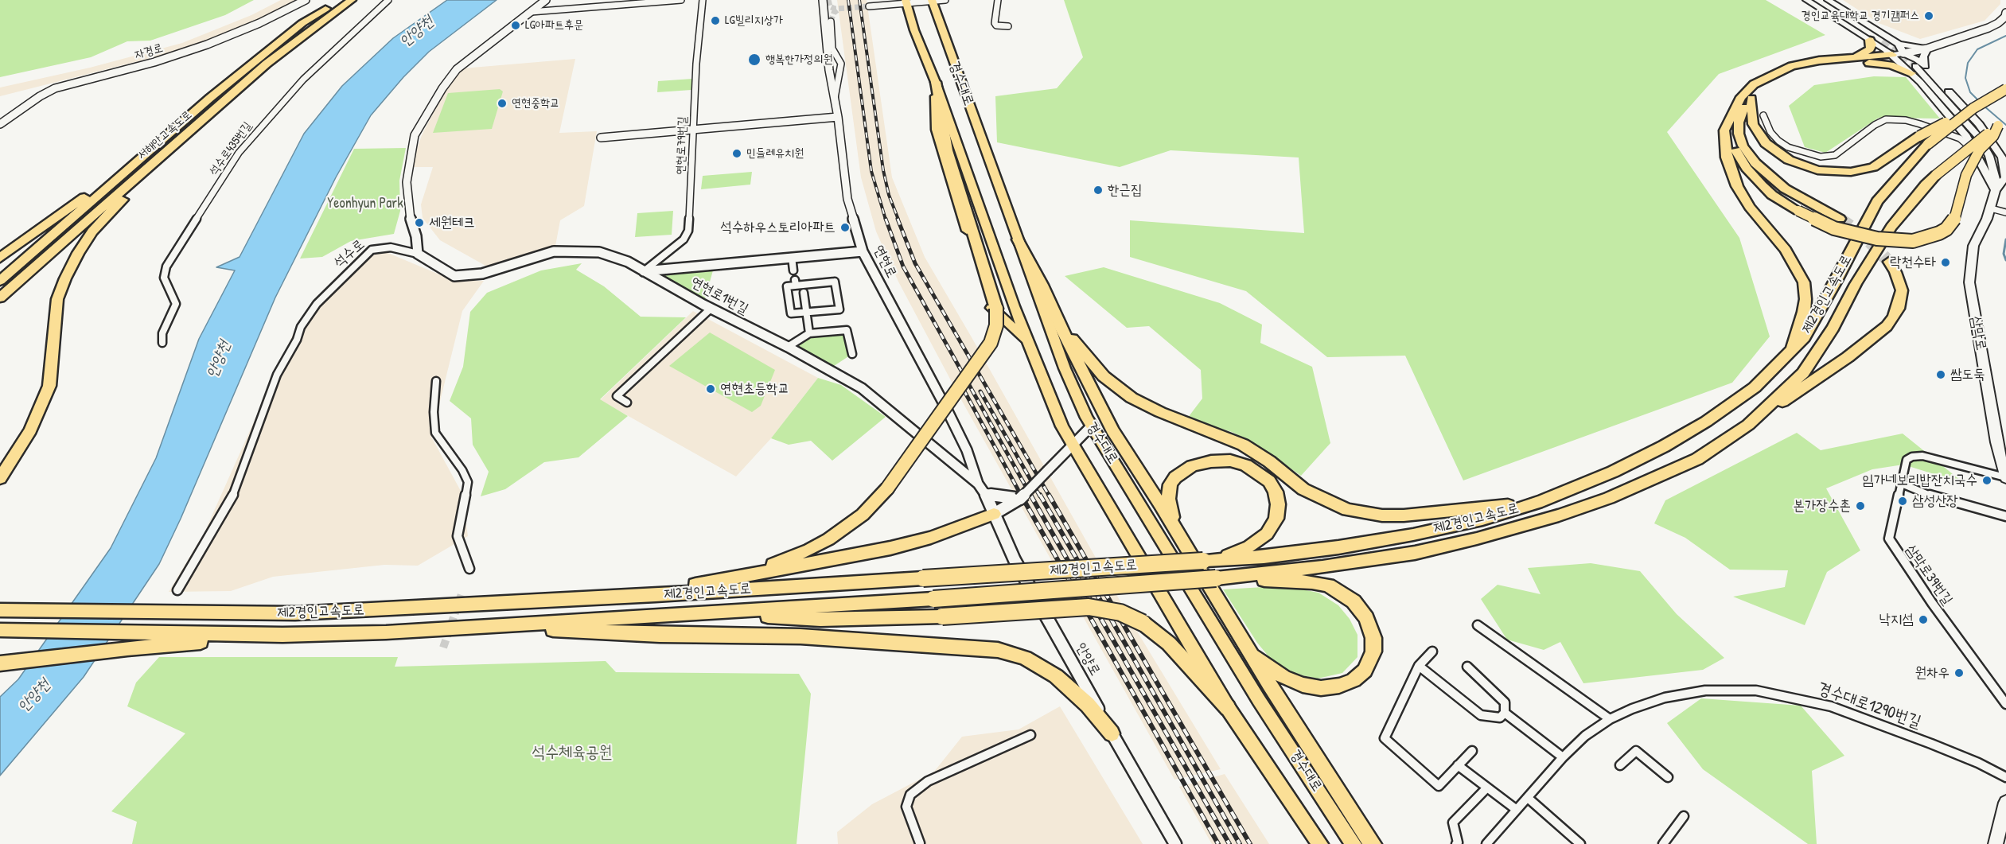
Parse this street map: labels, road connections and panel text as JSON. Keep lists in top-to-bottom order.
{
  "streets": {
    "highway": ["서해안고속도로", "제2경인고속도로"],
    "main road": ["경수대로", "삼막로"],
    "street": [
      "자경로",
      "연현로79번길",
      "석수로435번길",
      "석수로",
      "연현로",
      "연현로1번길",
      "삼막로39번길",
      "안양로",
      "경수대로1290번길"
    ]
  },
  "crossings": [
    ["연현로79번길", "연현로1번길"],
    ["석수로", "연현로1번길"],
    ["연현로", "연현로1번길"],
    ["연현로", "안양로"],
    ["삼막로", "삼막로39번길"]
  ],
  "water": ["안양천"],
  "parks": ["Yeonhyun Park", "석수체육공원"],
  "places": [
    "경인교육대학교 경기캠퍼스",
    "LG빌리지상가",
    "LG아파트후문",
    "행복한가정의원",
    "연현중학교",
    "민들레유치원",
    "한근집",
    "세원테크",
    "석수하우스토리아파트",
    "락천수타",
    "쌈도둑",
    "연현초등학교",
    "임가네보리밥잔치국수",
    "삼성산장",
    "본가장수촌",
    "낙지섬",
    "원차우"
  ]
}
